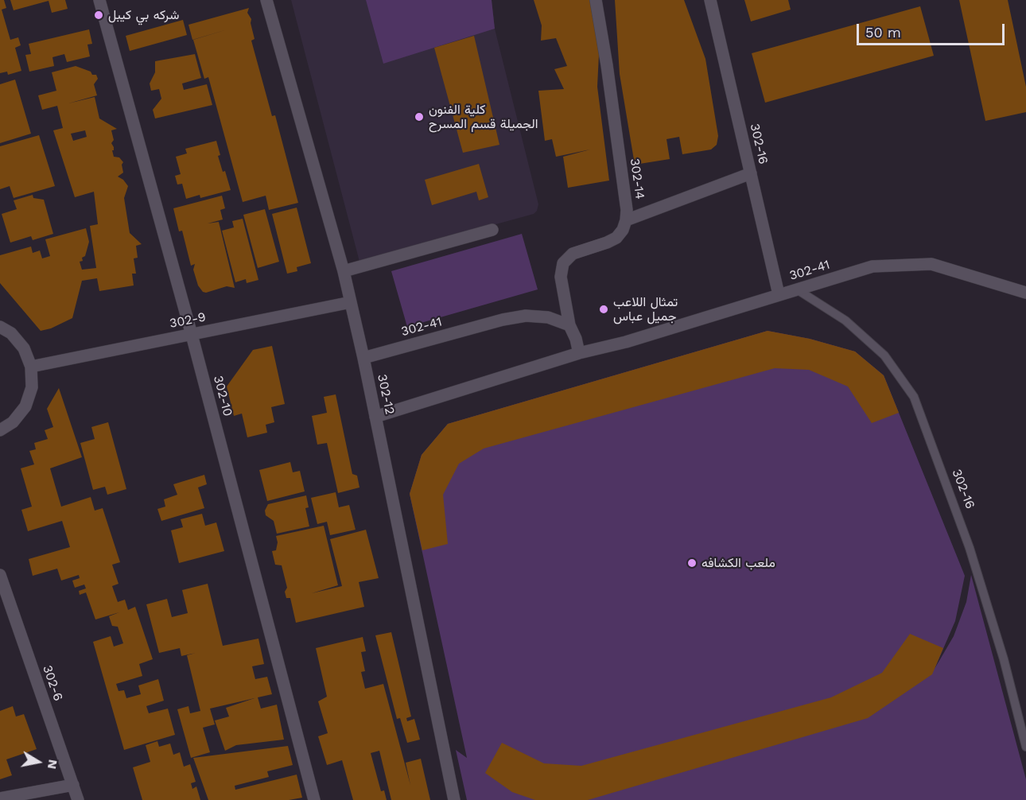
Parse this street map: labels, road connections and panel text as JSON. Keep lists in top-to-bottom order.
{
  "streets": {
    "street": [
      "302-16",
      "302-14",
      "302-41",
      "302-9",
      "302-12",
      "302-10",
      "302-6"
    ]
  },
  "crossings": [
    ["302-16", "302-41"],
    ["302-41", "302-12"],
    ["302-9", "302-12"],
    ["302-9", "302-10"]
  ],
  "places": [
    "شركه بي كيبل",
    "كلية الفنون الجميلة قسم المسرح",
    "تمثال اللاعب جميل عباس",
    "ملعب الكشافه"
  ],
  "scale_bar": "50 m",
  "north": "right"
}
